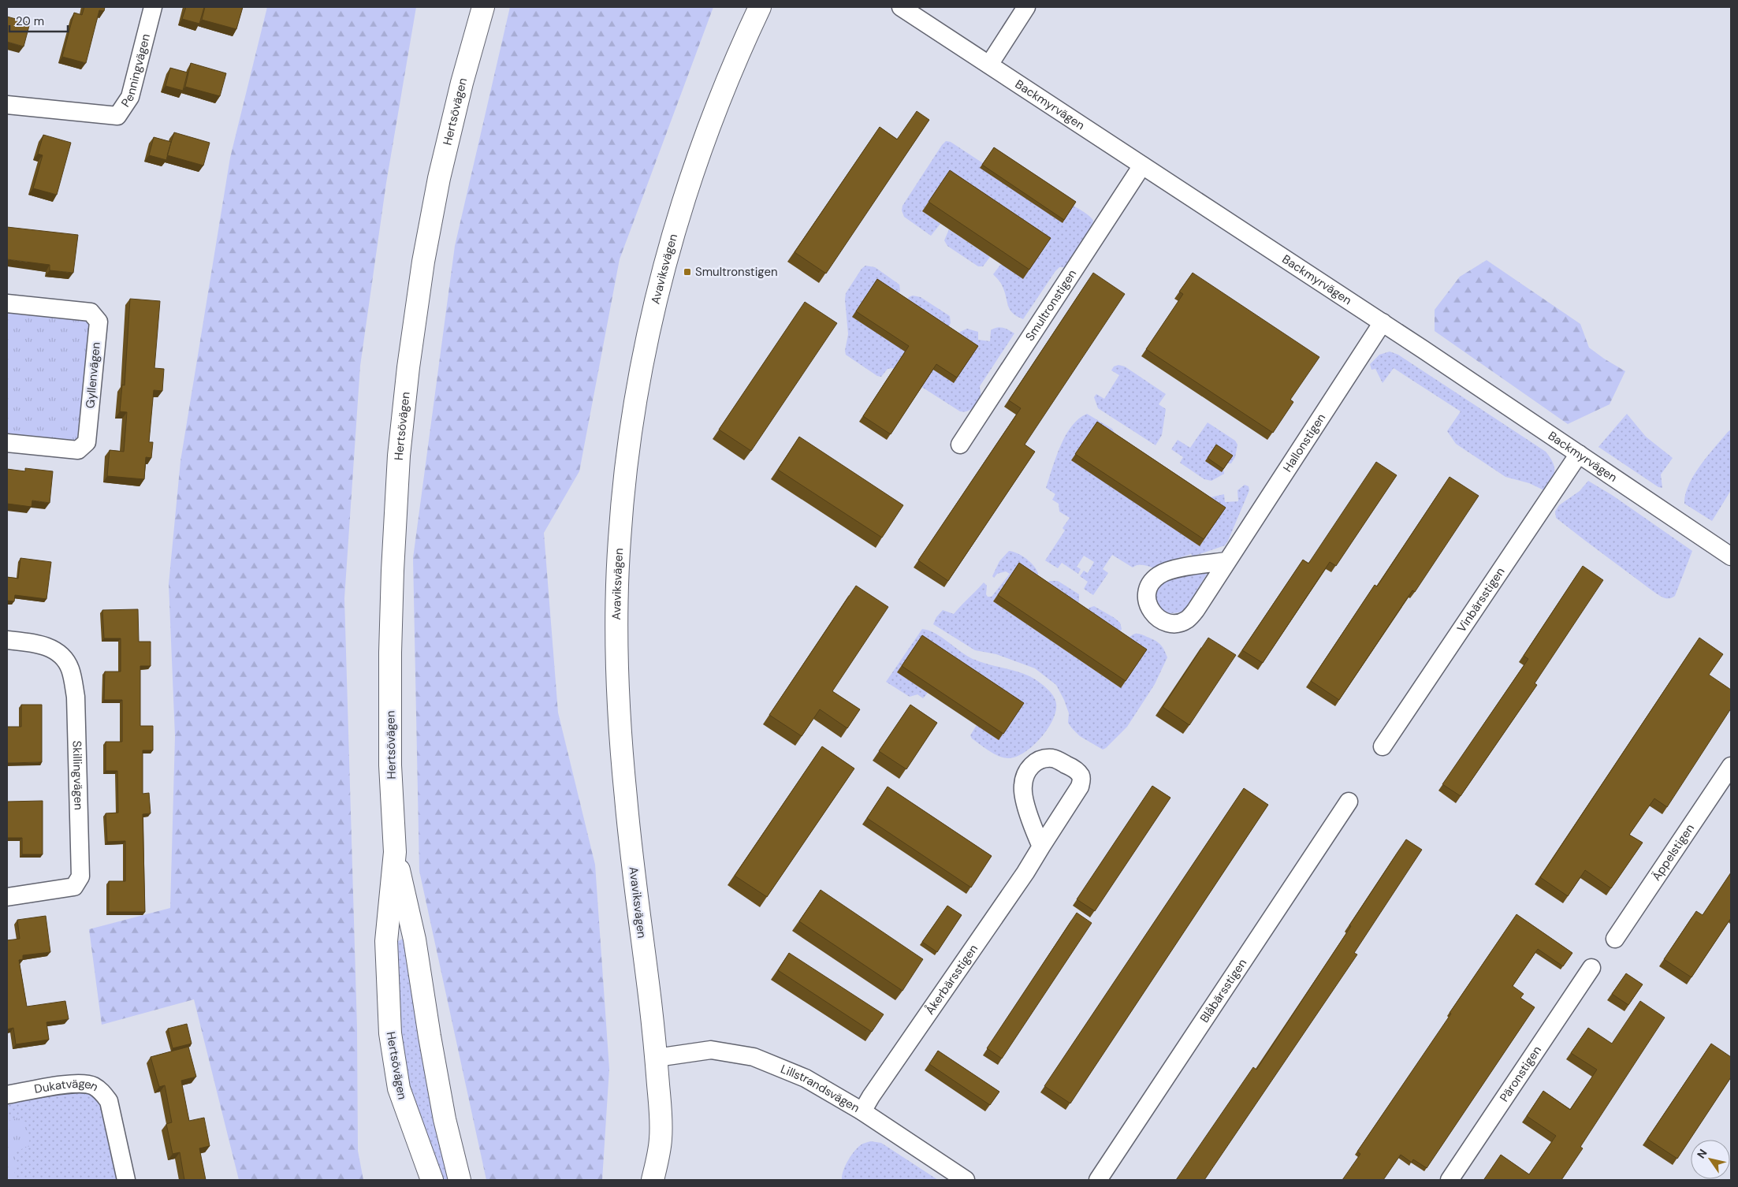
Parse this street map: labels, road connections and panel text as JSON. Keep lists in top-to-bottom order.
{
  "streets": {
    "main road": ["Hertsövägen", "Avaviksvägen"],
    "street": [
      "Penningvägen",
      "Backmyrvägen",
      "Smultronstigen",
      "Gyllenvägen",
      "Hallonstigen",
      "Vinbärsstigen",
      "Skillingvägen",
      "Äppelstigen",
      "Åkerbärsstigen",
      "Blåbärsstigen",
      "Päronstigen",
      "Lillstrandsvägen",
      "Dukatvägen"
    ]
  },
  "crossings": [
    ["Backmyrvägen", "Smultronstigen"],
    ["Backmyrvägen", "Hallonstigen"],
    ["Backmyrvägen", "Vinbärsstigen"],
    ["Avaviksvägen", "Lillstrandsvägen"],
    ["Åkerbärsstigen", "Lillstrandsvägen"]
  ],
  "places": {
    "transit": ["Smultronstigen"]
  },
  "scale_bar": "20 m",
  "north": "top left"
}
